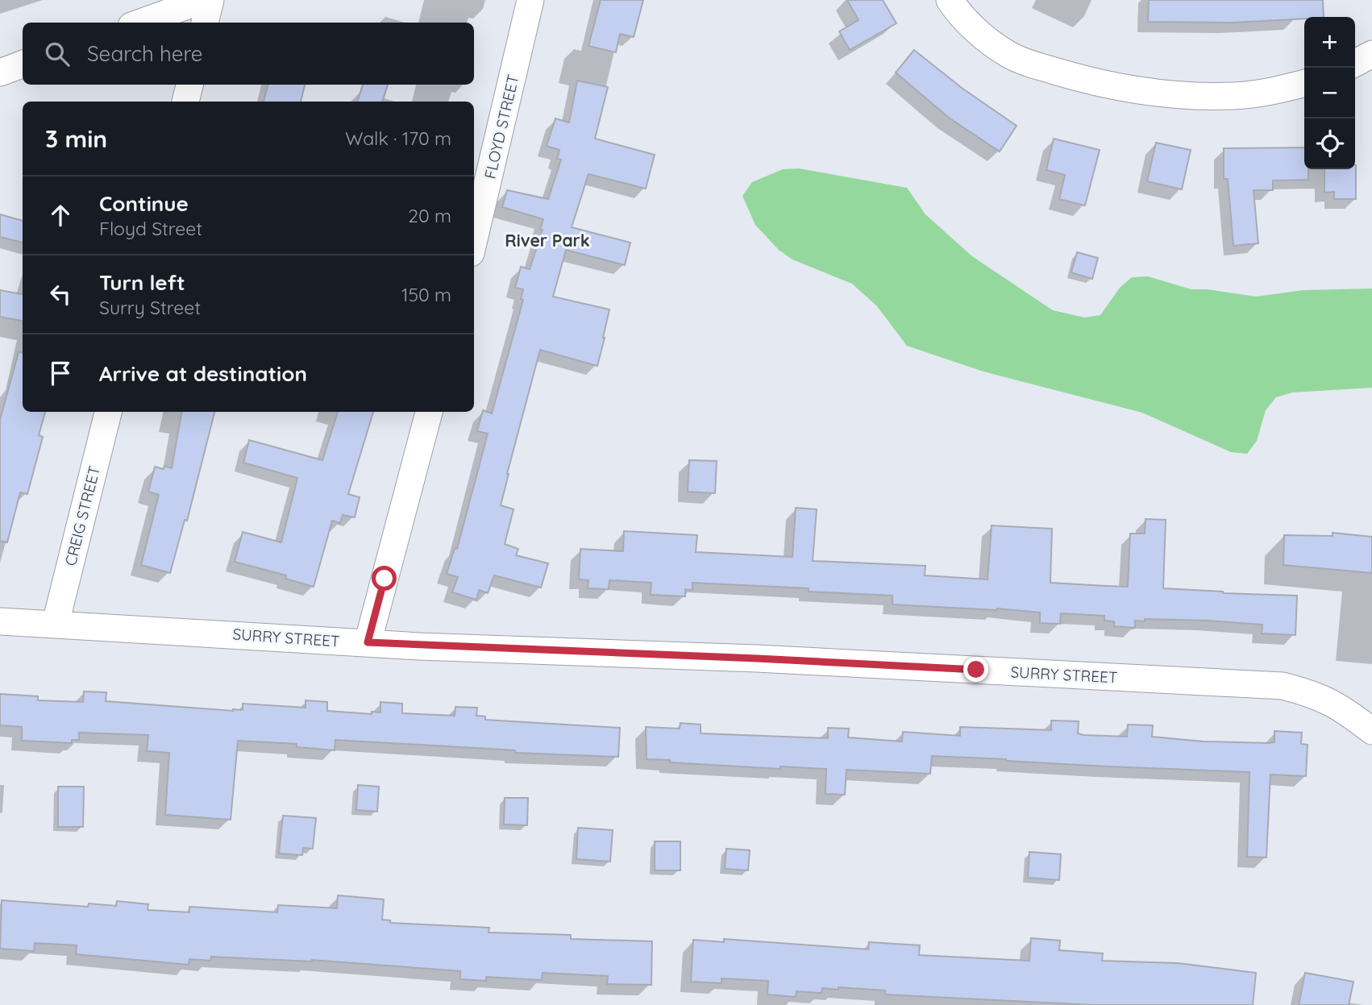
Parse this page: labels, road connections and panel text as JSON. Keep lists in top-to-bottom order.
{
  "streets": {
    "street": ["FLOYD STREET", "CREIG STREET", "SURRY STREET"]
  },
  "crossings": [
    ["CREIG STREET", "SURRY STREET"]
  ],
  "districts": ["River Park"],
  "page": {
    "map_buttons": ["+", "−"],
    "search": "Search here",
    "heading": ["3 min", "Walk · 170 m"],
    "list": [
      ["Continue", "Floyd Street", "20 m"],
      ["Turn left", "Surry Street", "150 m"],
      "Arrive at destination"
    ]
  }
}
